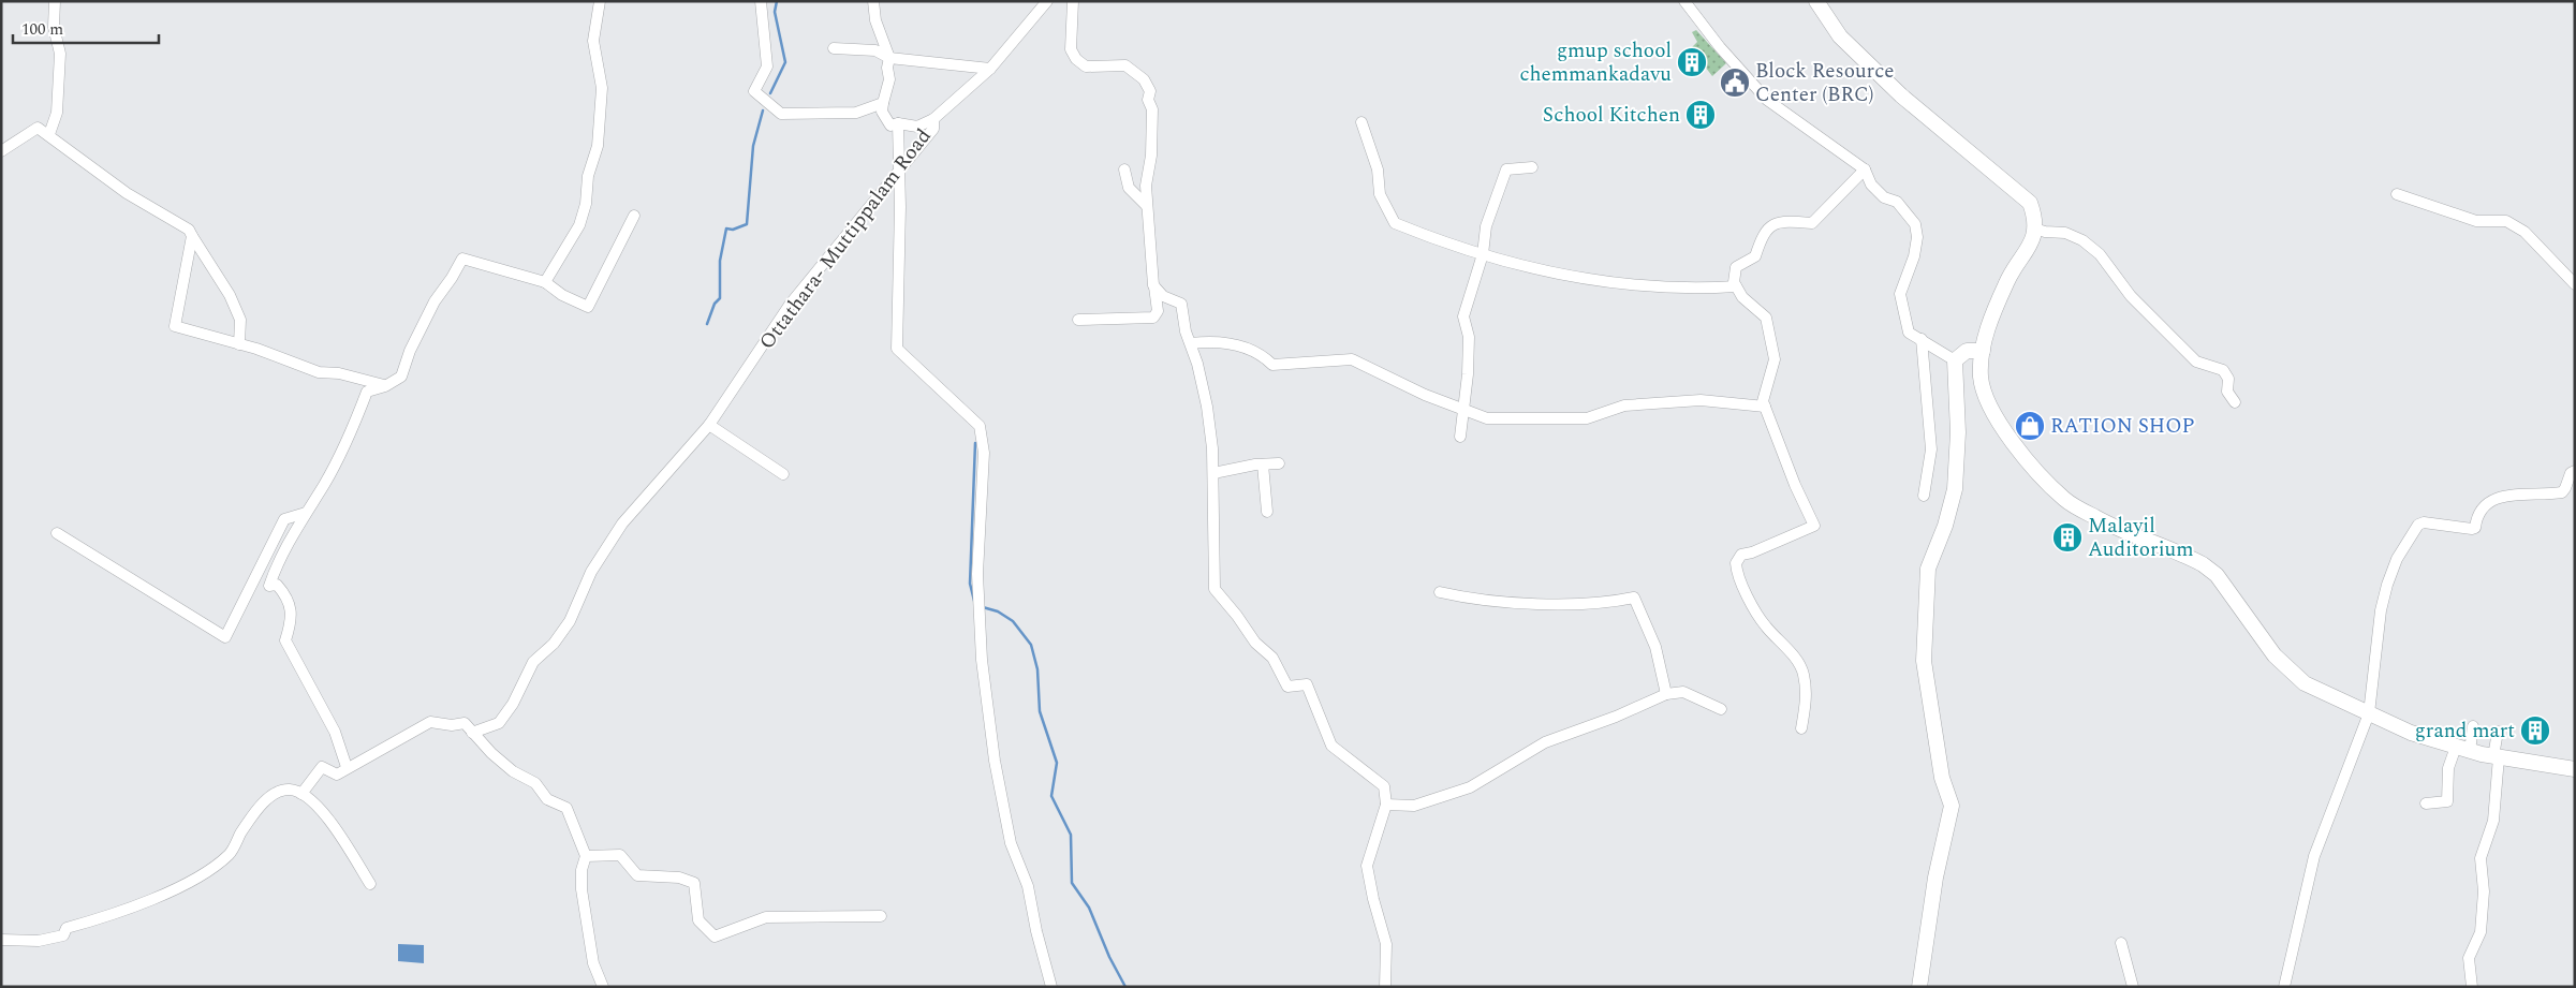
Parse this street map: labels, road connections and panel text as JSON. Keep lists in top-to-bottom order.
{
  "streets": {
    "street": ["Ottathara- Muttippalam Road"]
  },
  "places": {
    "building": [
      "gmup school chemmankadavu",
      "School Kitchen",
      "Malayil Auditorium",
      "grand mart"
    ],
    "public building": ["Block Resource Center (BRC)"],
    "shop": ["RATION SHOP"]
  },
  "scale_bar": "100 m"
}
